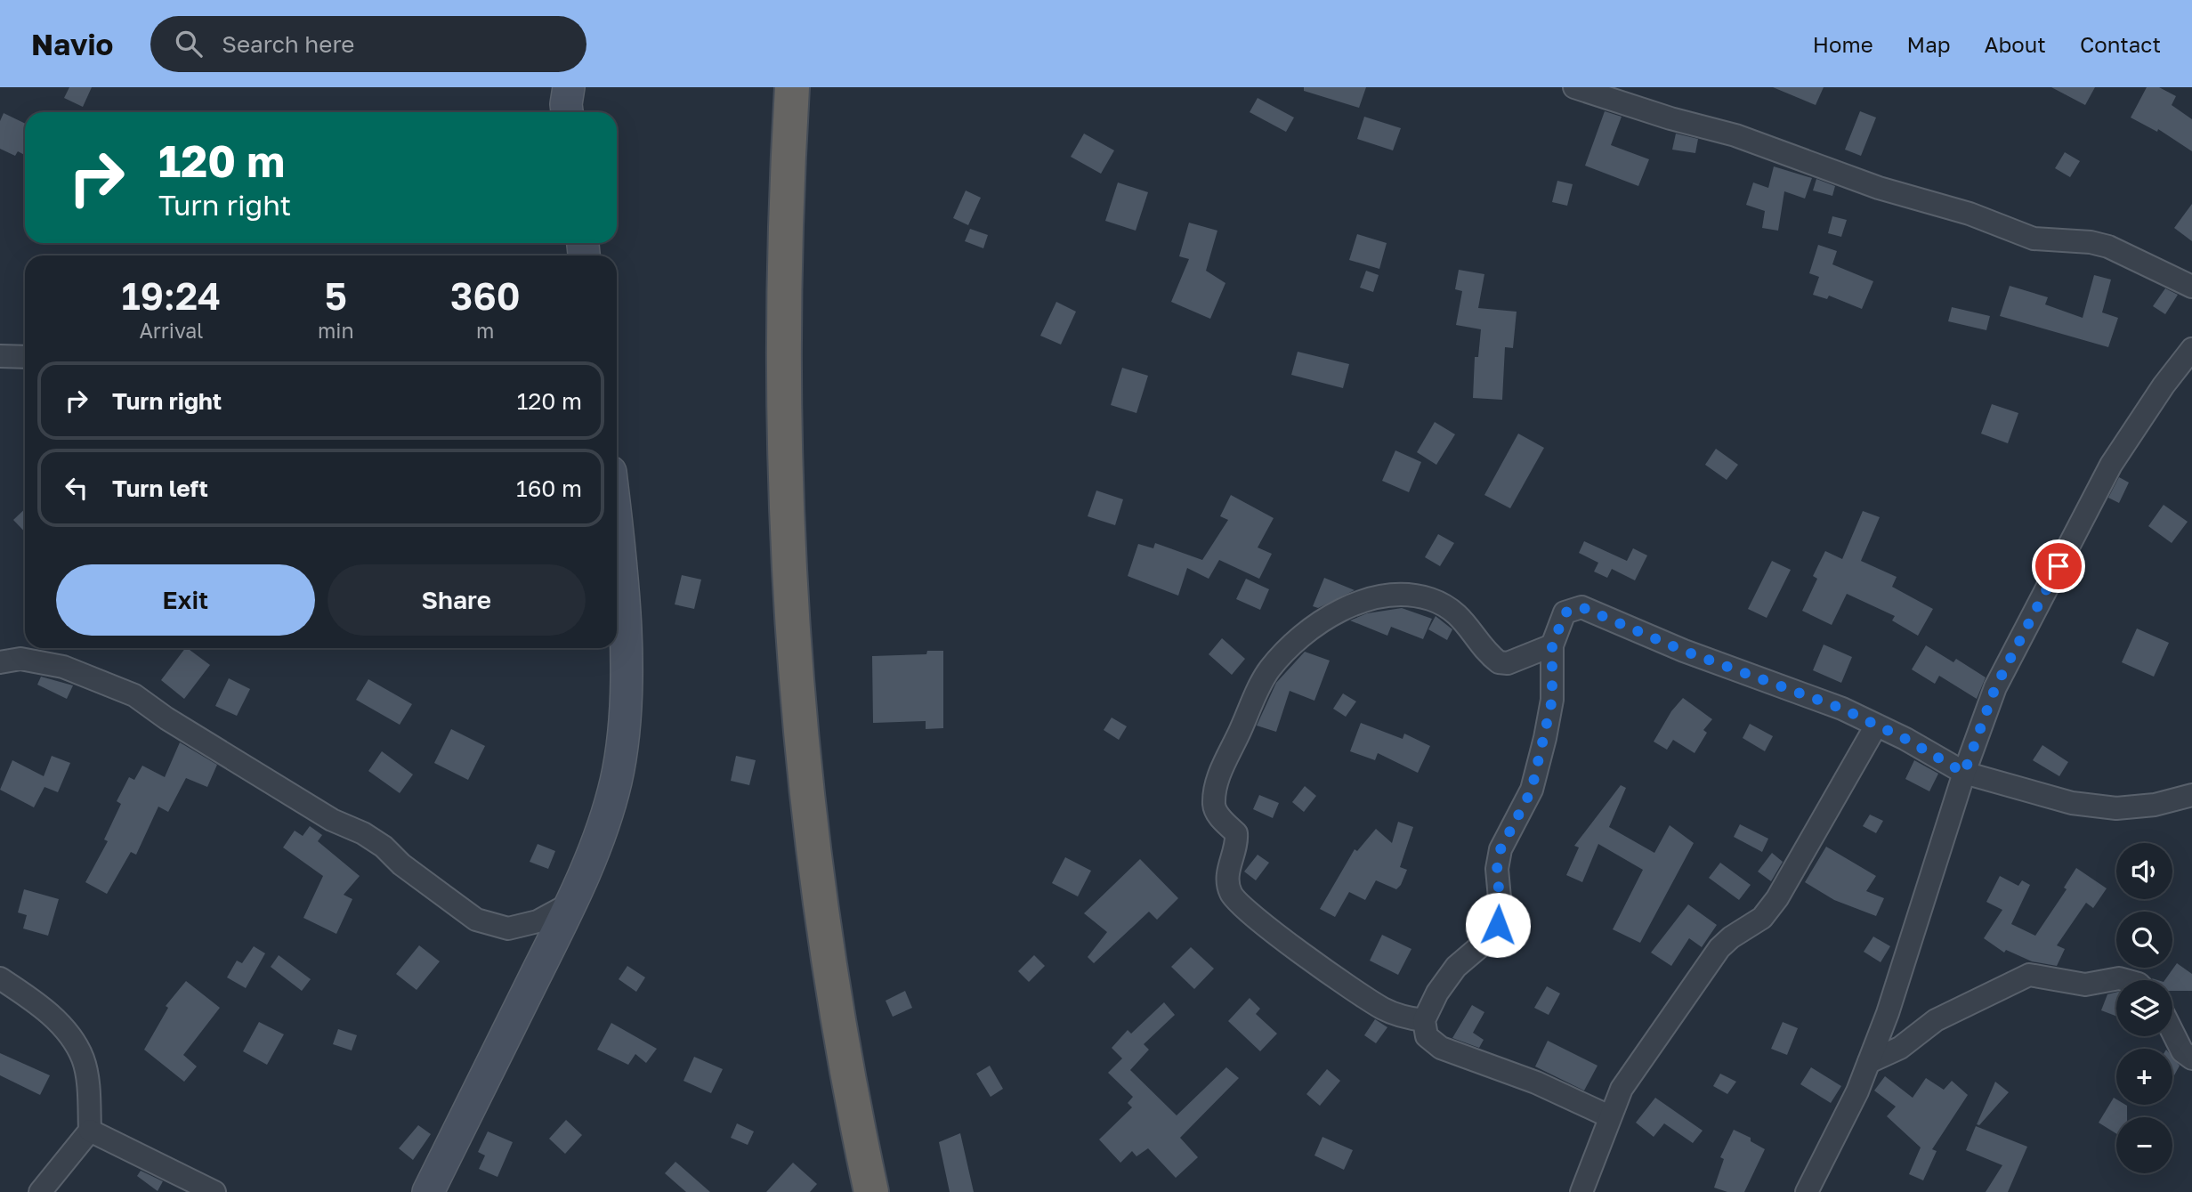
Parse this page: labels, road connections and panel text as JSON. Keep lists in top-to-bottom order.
{
  "page": {
    "header": "Navio",
    "search": "Search here",
    "nav": [
      "Home",
      "Map",
      "About",
      "Contact"
    ],
    "turn": ["120 m", "Turn right"],
    "eta": [
      "19:24",
      "Arrival",
      "5",
      "min",
      "360",
      "m"
    ],
    "list": [
      {
        "name": "Turn right",
        "value": "120 m"
      },
      {
        "name": "Turn left",
        "value": "160 m"
      }
    ],
    "buttons": ["Exit", "Share"],
    "map_buttons": ["+", "−"]
  }
}
